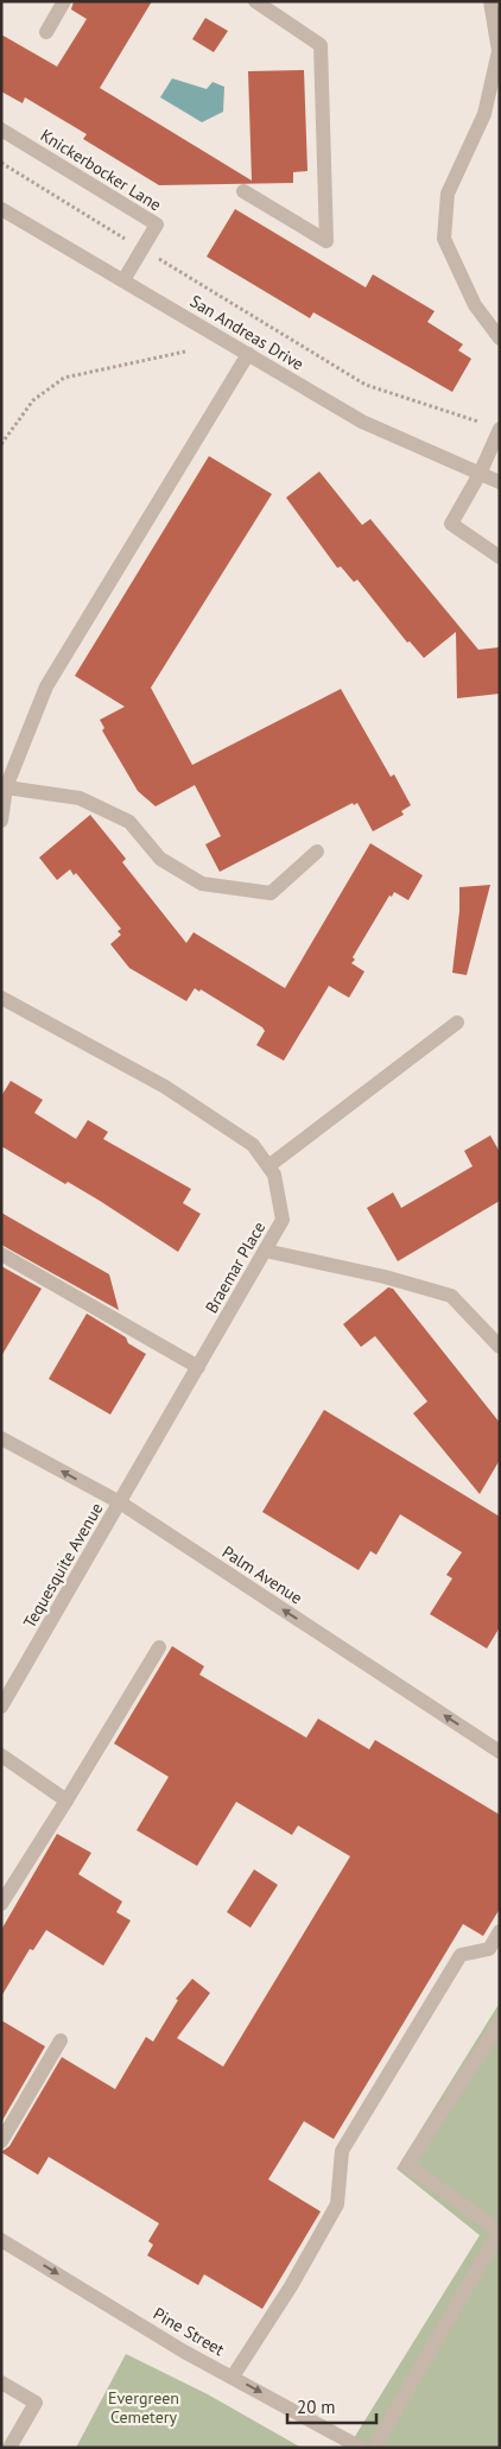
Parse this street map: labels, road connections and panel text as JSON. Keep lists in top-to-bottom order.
{
  "streets": {
    "street": [
      "Knickerbocker Lane",
      "San Andreas Drive",
      "Braemar Place",
      "Tequesquite Avenue",
      "Palm Avenue",
      "Pine Street"
    ]
  },
  "crossings": [
    ["Knickerbocker Lane", "San Andreas Drive"],
    ["Braemar Place", "Tequesquite Avenue"],
    ["Braemar Place", "Palm Avenue"],
    ["Tequesquite Avenue", "Palm Avenue"]
  ],
  "one_way": ["Palm Avenue", "Pine Street"],
  "parks": ["Evergreen Cemetery"],
  "scale_bar": "20 m"
}
